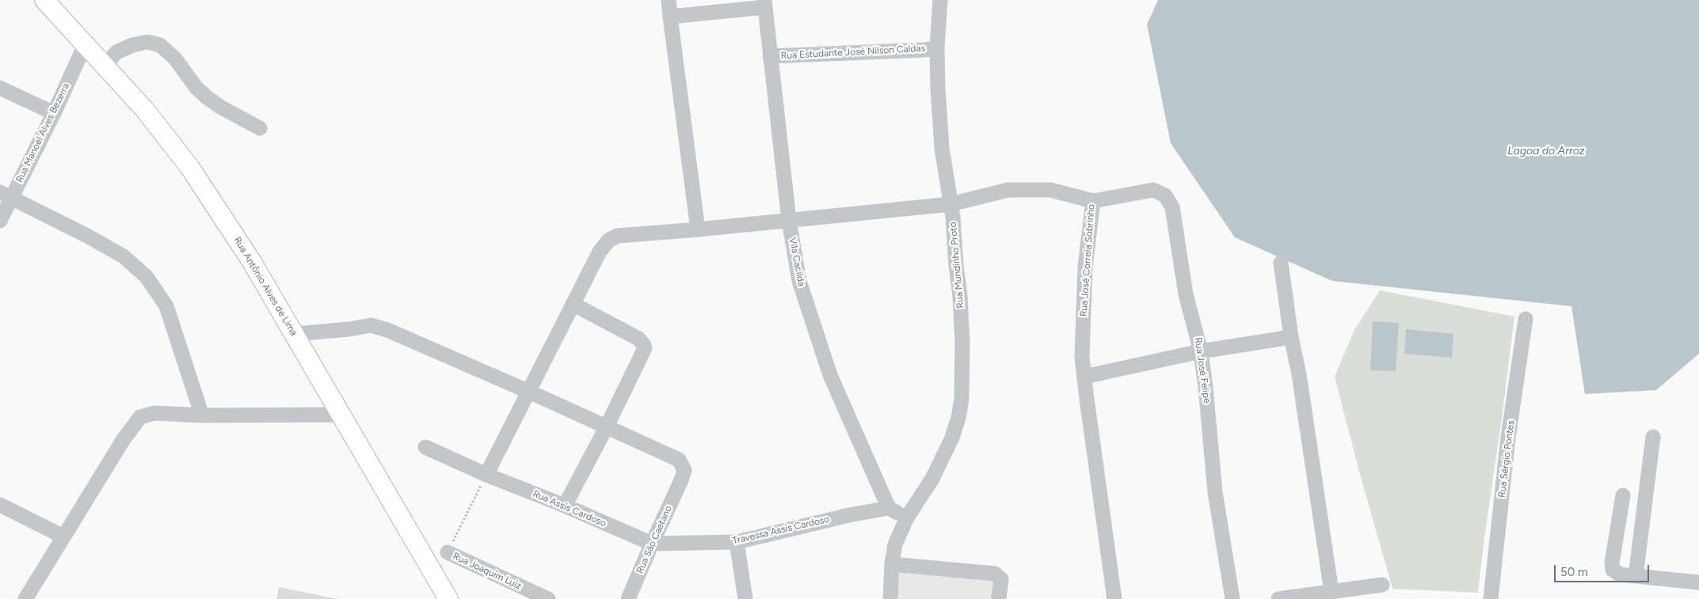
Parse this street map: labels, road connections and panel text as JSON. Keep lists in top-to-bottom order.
{
  "streets": {
    "main road": ["Rua Antônio Alves de Lima"],
    "street": [
      "Rua Estudante José Nilson Caldas",
      "Rua Manoel Alves Bezerra",
      "Rua José Correia Sobrinho",
      "Vila Cacilda",
      "Rua Mundinho Proto",
      "Rua José Felipe",
      "Rua Sérgio Pontes",
      "Rua Assis Cardoso",
      "Travessa Assis Cardoso",
      "Rua São Caetano",
      "Rua Joaquim Luiz"
    ]
  },
  "crossings": [
    ["Rua Estudante José Nilson Caldas", "Vila Cacilda"],
    ["Rua Estudante José Nilson Caldas", "Rua Mundinho Proto"],
    ["Rua Manoel Alves Bezerra", "Rua Antônio Alves de Lima"],
    ["Rua José Correia Sobrinho", "Vila Cacilda"],
    ["Rua José Correia Sobrinho", "Rua Mundinho Proto"],
    ["Rua José Correia Sobrinho", "Rua José Felipe"],
    ["Vila Cacilda", "Travessa Assis Cardoso"],
    ["Rua Assis Cardoso", "Travessa Assis Cardoso"],
    ["Rua Assis Cardoso", "Rua São Caetano"],
    ["Travessa Assis Cardoso", "Rua São Caetano"]
  ],
  "water": ["Lagoa do Arroz"],
  "scale_bar": "50 m"
}
